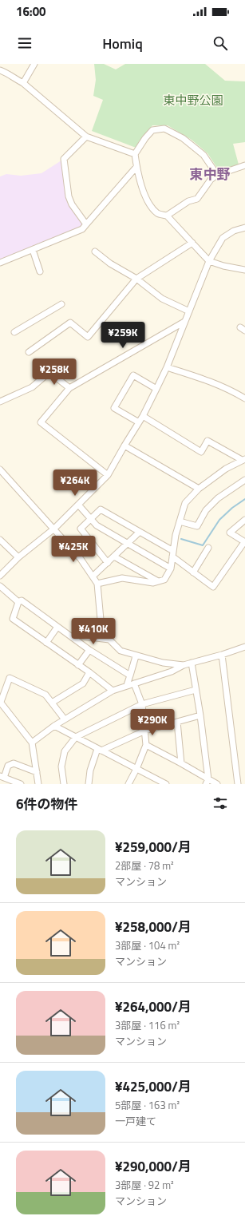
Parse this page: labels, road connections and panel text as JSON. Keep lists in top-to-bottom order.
{
  "districts": ["東中野"],
  "parks": ["東中野公園"],
  "page": {
    "status": "16:00",
    "header": "Homiq",
    "price": [
      "¥259K",
      "¥258K",
      "¥264K",
      "¥425K",
      "¥410K",
      "¥290K"
    ],
    "heading": "6件の物件",
    "list": [
      {
        "name": "¥259,000/月",
        "note": "2部屋 · 78 m² · マンション"
      },
      {
        "name": "¥258,000/月",
        "note": "3部屋 · 104 m² · マンション"
      },
      {
        "name": "¥264,000/月",
        "note": "3部屋 · 116 m² · マンション"
      },
      {
        "name": "¥425,000/月",
        "note": "5部屋 · 163 m² · 一戸建て"
      },
      {
        "name": "¥290,000/月",
        "note": "3部屋 · 92 m² · マンション"
      }
    ]
  }
}
